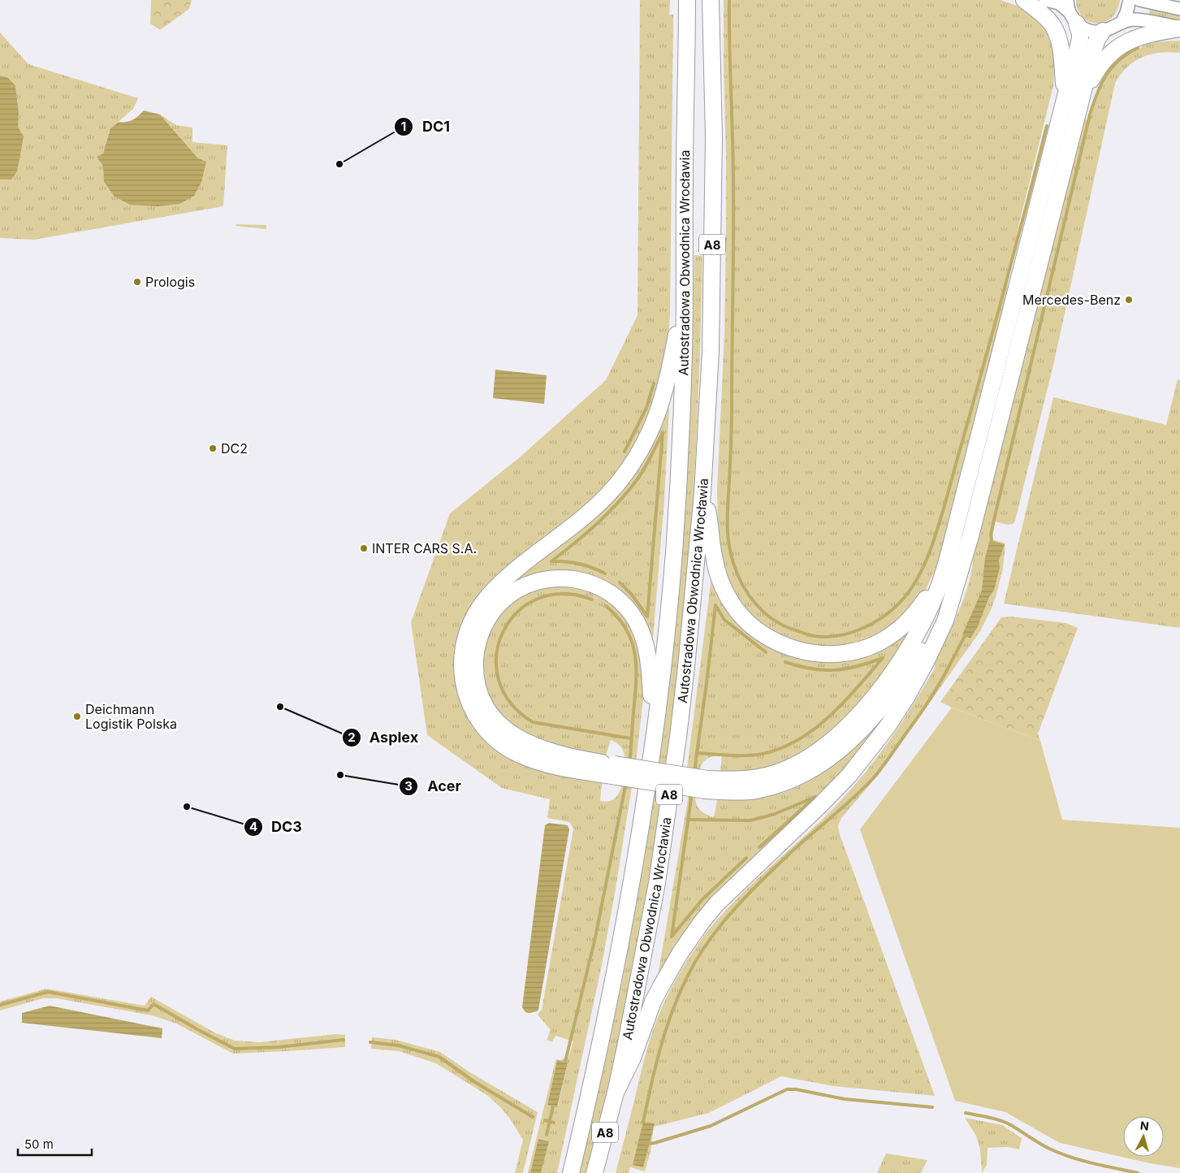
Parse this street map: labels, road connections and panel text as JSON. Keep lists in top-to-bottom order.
{
  "streets": {
    "highway": ["A8", "Autostradowa Obwodnica Wrocławia"]
  },
  "places": [
    "DC1",
    "Prologis",
    "Mercedes-Benz",
    "DC2",
    "INTER CARS S.A.",
    "Asplex",
    "Deichmann Logistik Polska",
    "Acer",
    "DC3"
  ],
  "scale_bar": "50 m",
  "north": "top"
}
